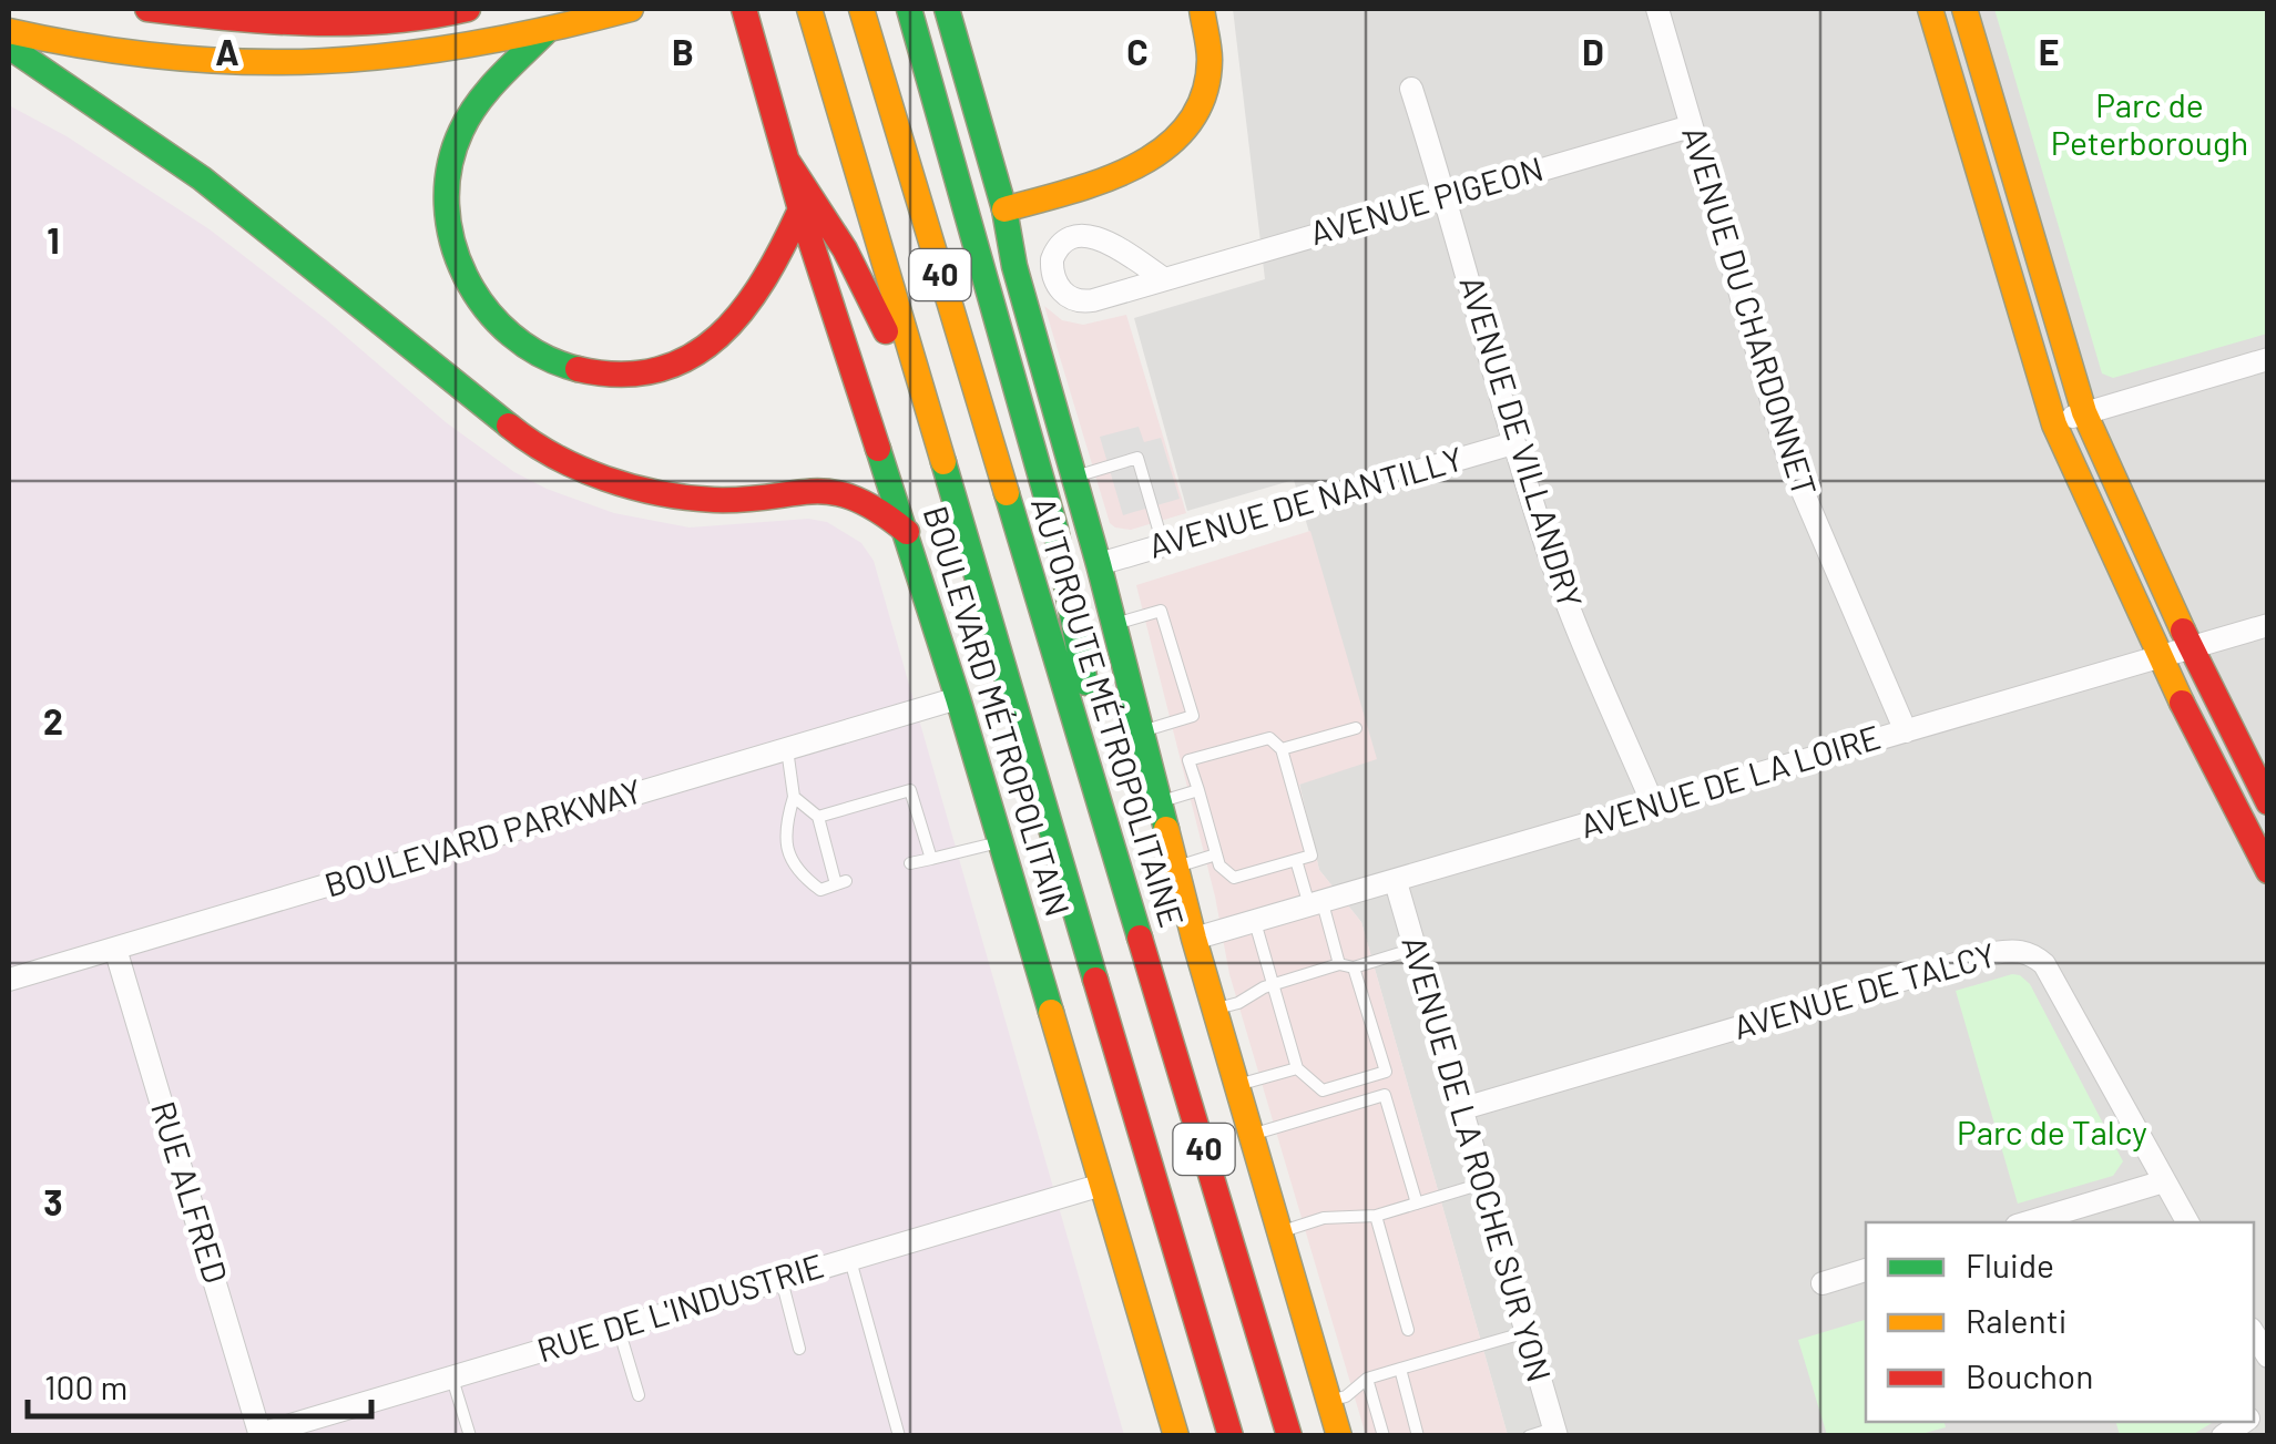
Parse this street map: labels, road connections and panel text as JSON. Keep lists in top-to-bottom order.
{
  "streets": {
    "main road": ["40", "BOULEVARD MÉTROPOLITAIN", "AUTOROUTE MÉTROPOLITAINE"],
    "street": [
      "AVENUE PIGEON",
      "AVENUE DU CHARDONNET",
      "AVENUE DE VILLANDRY",
      "AVENUE DE NANTILLY",
      "AVENUE DE LA LOIRE",
      "BOULEVARD PARKWAY",
      "AVENUE DE TALCY",
      "AVENUE DE LA ROCHE SUR YON",
      "RUE ALFRED",
      "RUE DE L'INDUSTRIE"
    ]
  },
  "crossings": [
    ["AVENUE PIGEON", "AVENUE DU CHARDONNET"],
    ["AVENUE PIGEON", "AVENUE DE VILLANDRY"],
    ["AVENUE DU CHARDONNET", "AVENUE DE LA LOIRE"],
    ["AVENUE DE VILLANDRY", "AVENUE DE NANTILLY"],
    ["AVENUE DE VILLANDRY", "AVENUE DE LA LOIRE"],
    ["BOULEVARD MÉTROPOLITAIN", "BOULEVARD PARKWAY"],
    ["BOULEVARD MÉTROPOLITAIN", "RUE DE L'INDUSTRIE"],
    ["AVENUE DE LA LOIRE", "AVENUE DE LA ROCHE SUR YON"],
    ["BOULEVARD PARKWAY", "RUE ALFRED"],
    ["AVENUE DE TALCY", "AVENUE DE LA ROCHE SUR YON"],
    ["RUE ALFRED", "RUE DE L'INDUSTRIE"]
  ],
  "parks": ["Parc de Peterborough", "Parc de Talcy"],
  "legend": ["Fluide", "Ralenti", "Bouchon"],
  "scale_bar": "100 m",
  "grid": {
    "columns": [
      "A",
      "B",
      "C",
      "D",
      "E"
    ],
    "rows": ["1", "2", "3"]
  }
}
